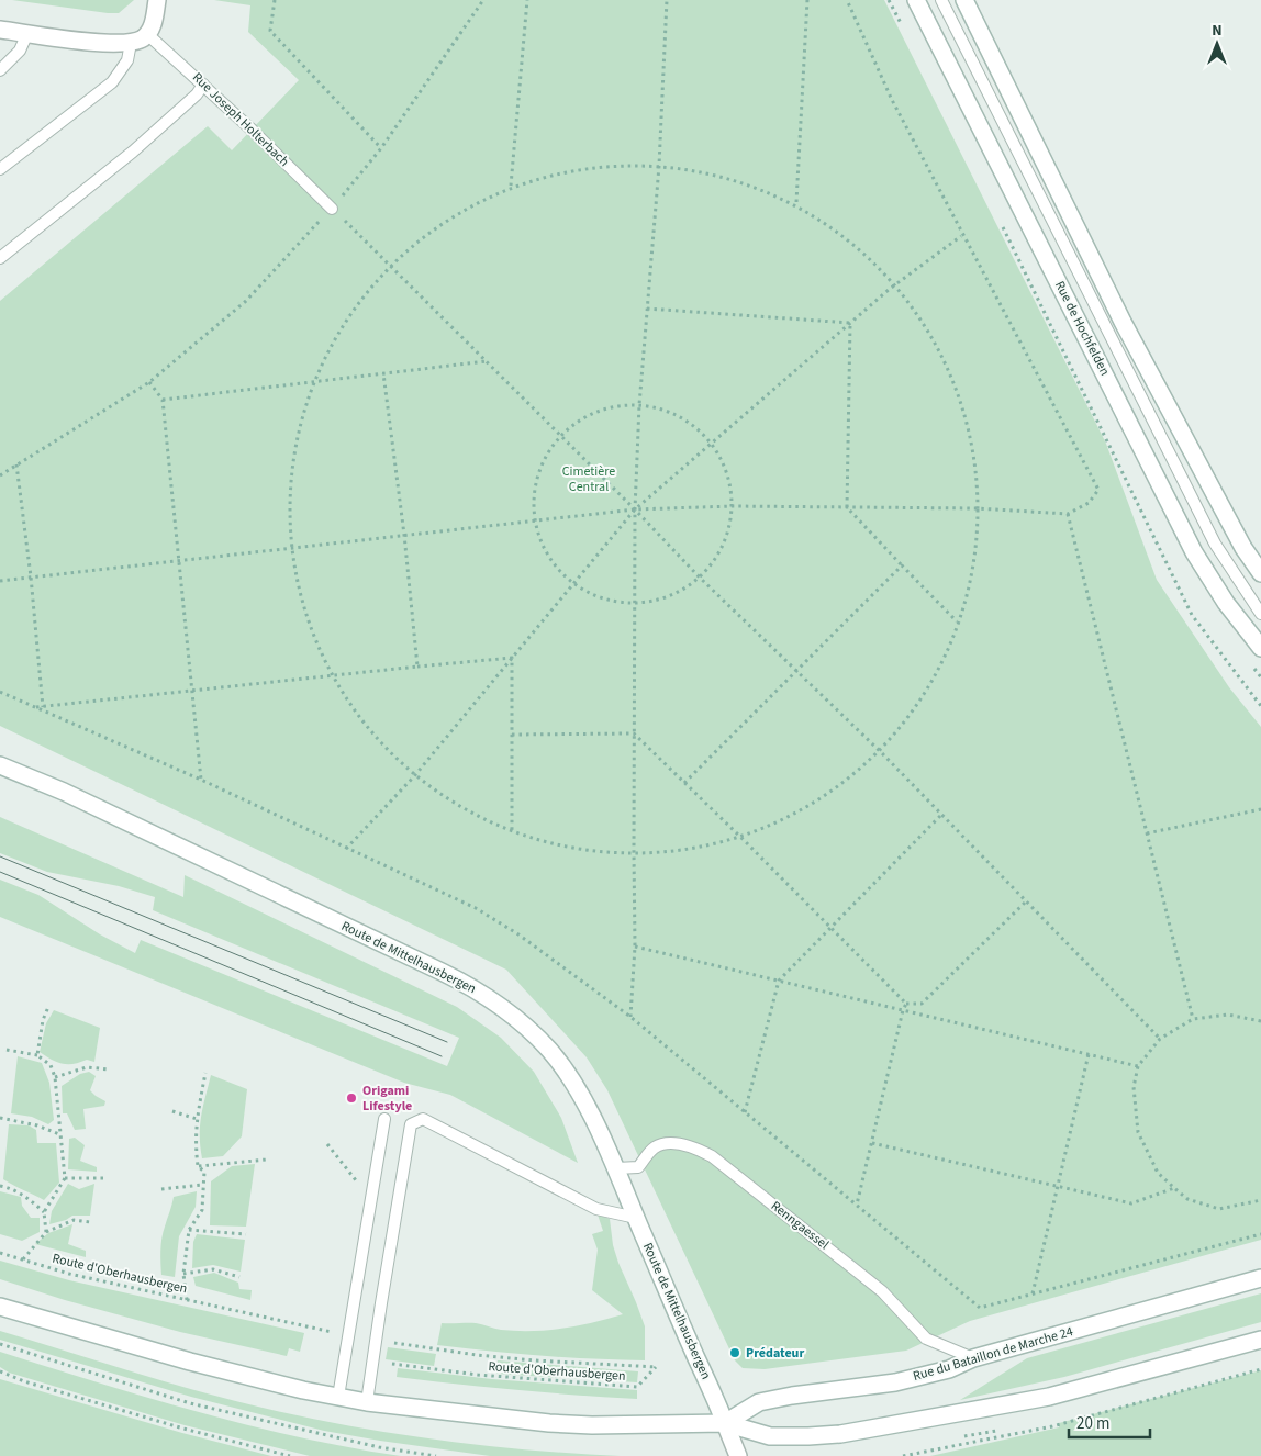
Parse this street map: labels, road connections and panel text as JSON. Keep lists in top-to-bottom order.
{
  "streets": {
    "main road": ["Rue de Hochfelden", "Route de Mittelhausbergen", "Rue du Bataillon de Marche 24"],
    "lane": ["Rue Joseph Holterbach", "Renngaessel"],
    "path": ["Route d'Oberhausbergen"]
  },
  "crossings": [
    ["Route de Mittelhausbergen", "Renngaessel"],
    ["Route de Mittelhausbergen", "Rue du Bataillon de Marche 24"],
    ["Renngaessel", "Rue du Bataillon de Marche 24"]
  ],
  "parks": ["Cimetière Central"],
  "places": ["Origami Lifestyle", "Prédateur"],
  "scale_bar": "20 m",
  "north": "top"
}
